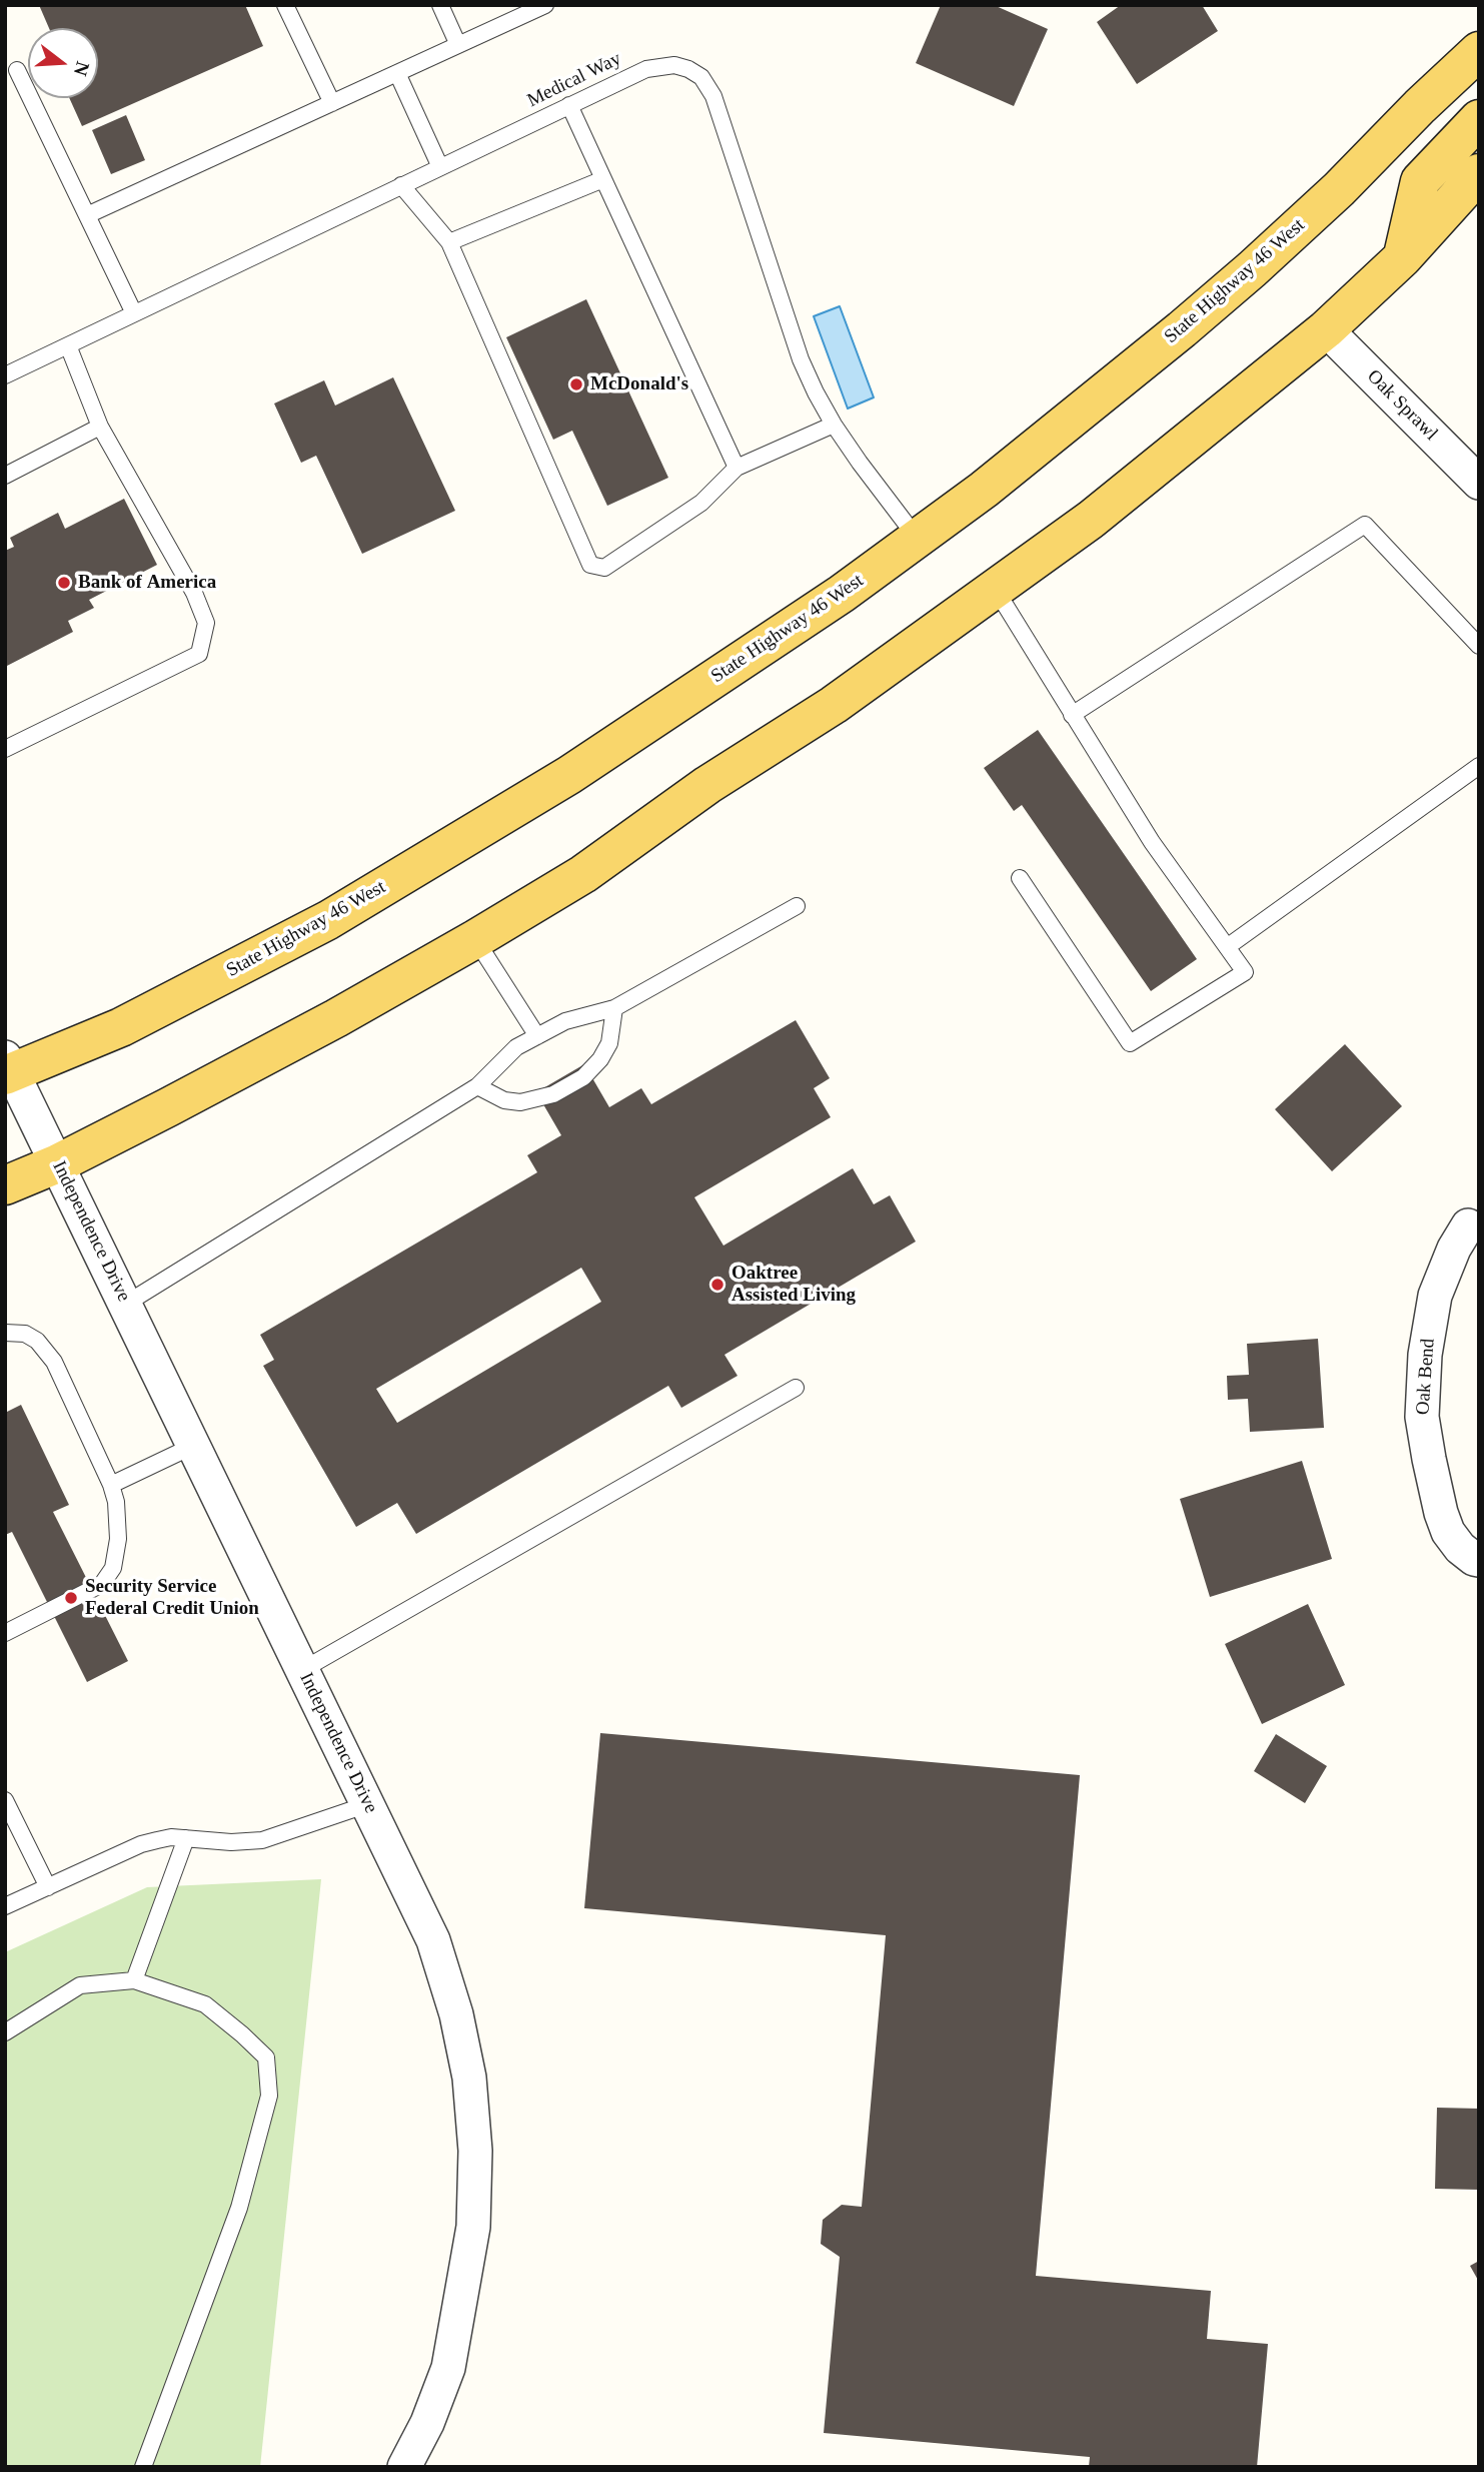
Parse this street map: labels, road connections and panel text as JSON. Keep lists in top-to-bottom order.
{
  "streets": {
    "main road": ["State Highway 46 West"],
    "street": ["Oak Sprawl", "Independence Drive", "Oak Bend"],
    "lane": ["Medical Way"]
  },
  "crossings": [
    ["Medical Way", "State Highway 46 West"],
    ["State Highway 46 West", "Independence Drive"]
  ],
  "places": [
    "McDonald's",
    "Bank of America",
    "Oaktree Assisted Living",
    "Security Service Federal Credit Union"
  ],
  "north": "right"
}
